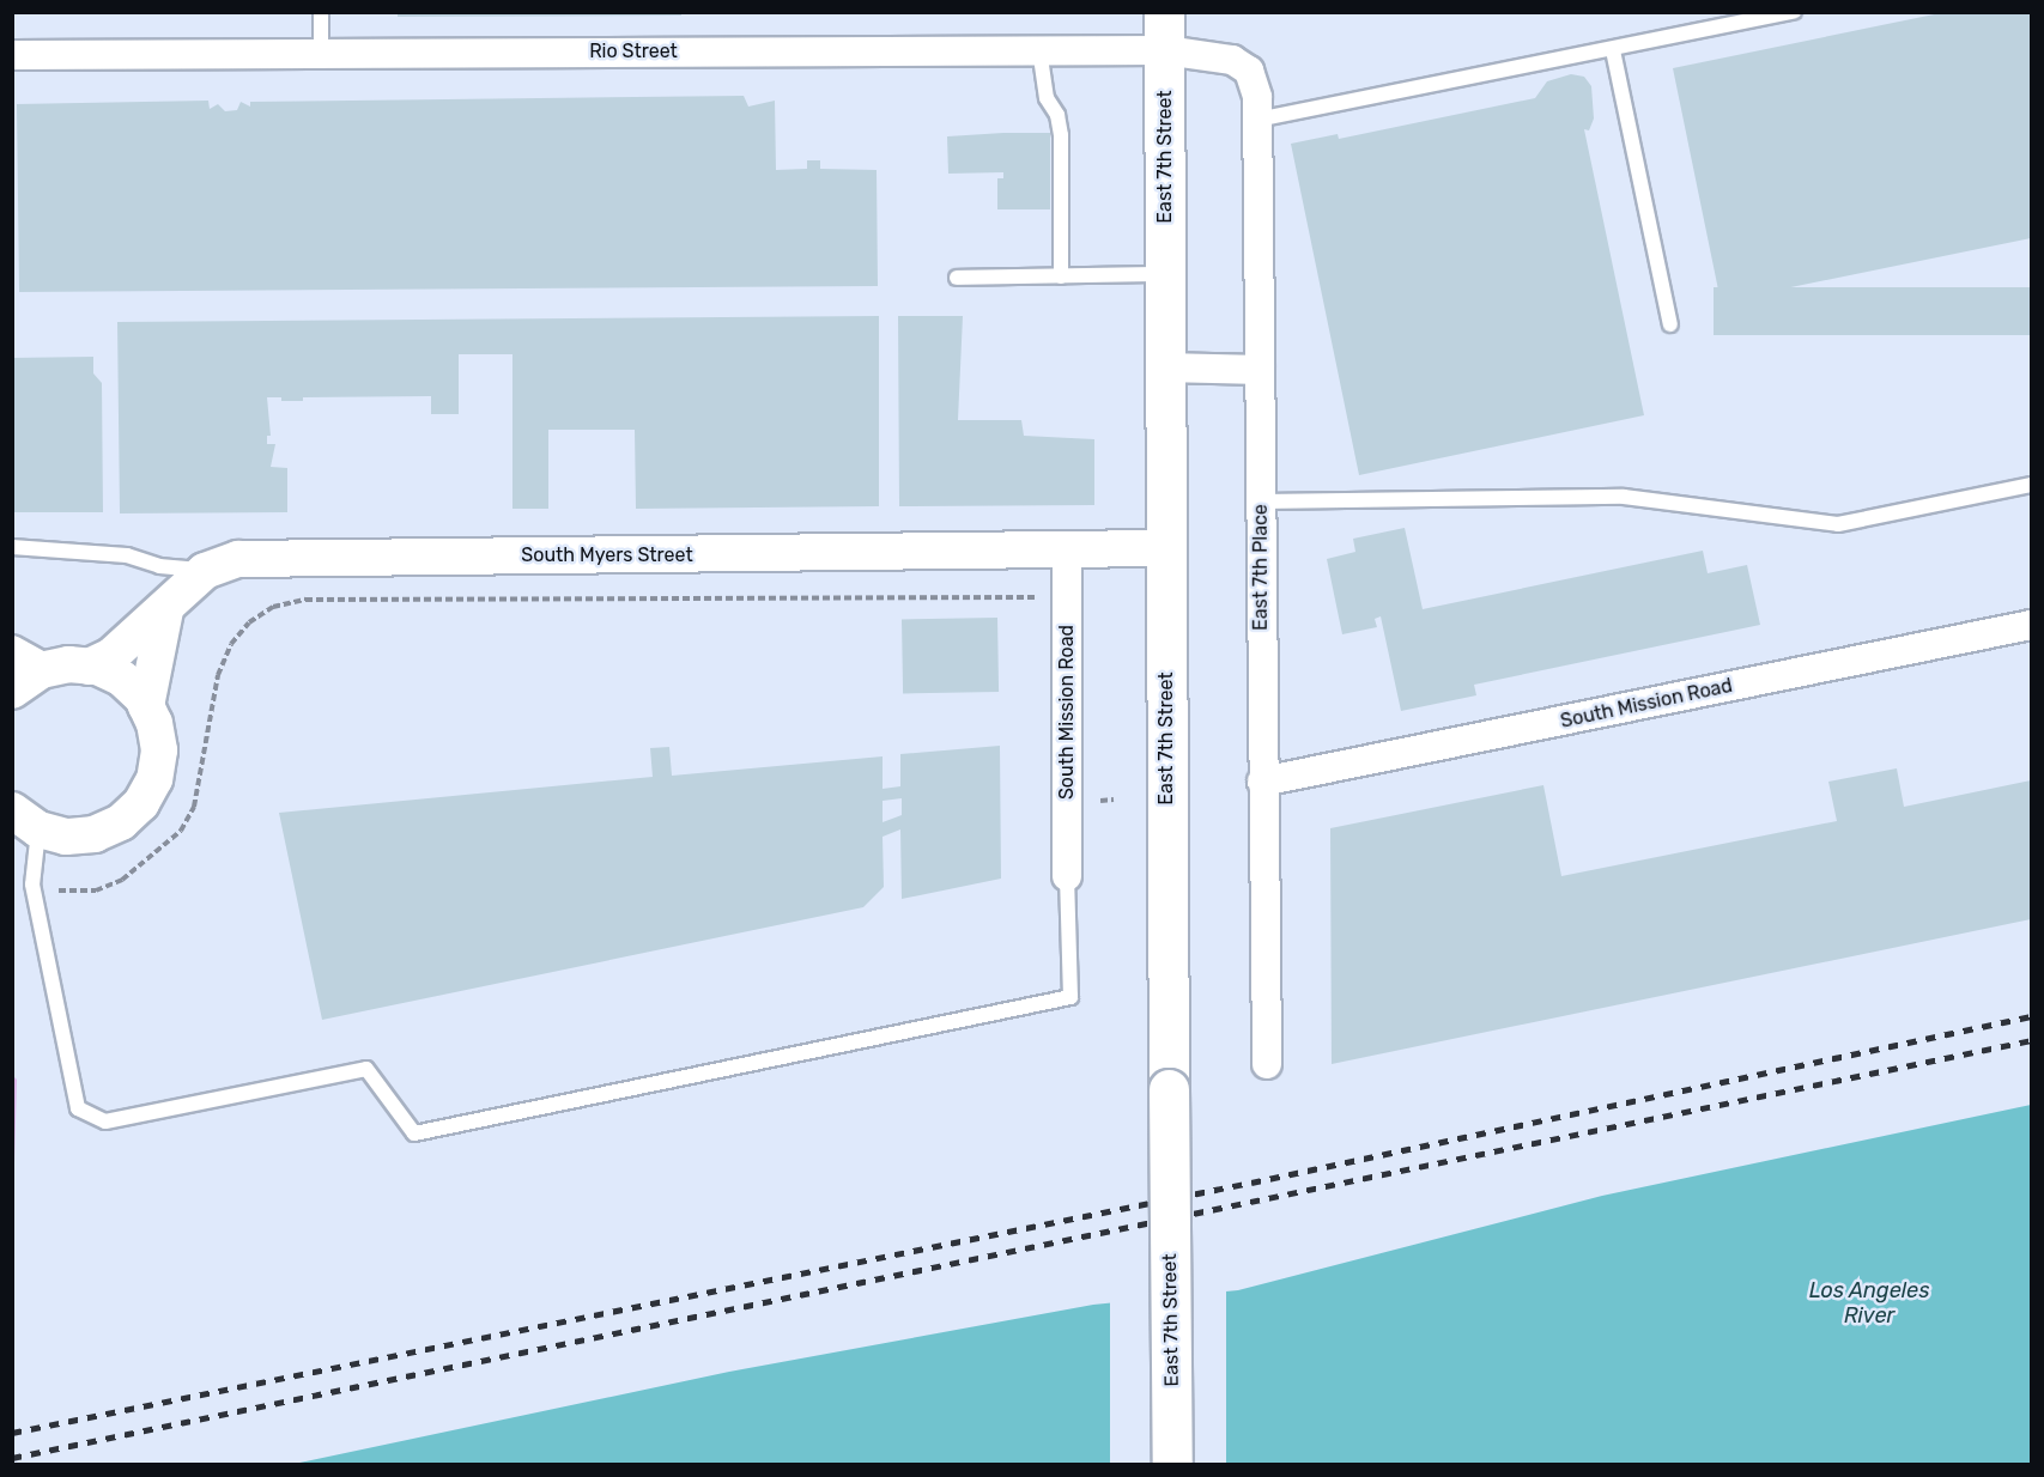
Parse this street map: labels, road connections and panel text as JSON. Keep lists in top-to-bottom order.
{
  "streets": {
    "main road": ["East 7th Street"],
    "street": [
      "Rio Street",
      "South Myers Street",
      "East 7th Place",
      "South Mission Road"
    ]
  },
  "crossings": [
    ["Rio Street", "East 7th Street"],
    ["Rio Street", "East 7th Place"],
    ["East 7th Street", "South Myers Street"],
    ["South Myers Street", "South Mission Road"],
    ["East 7th Place", "South Mission Road"]
  ],
  "water": ["Los Angeles River"]
}
